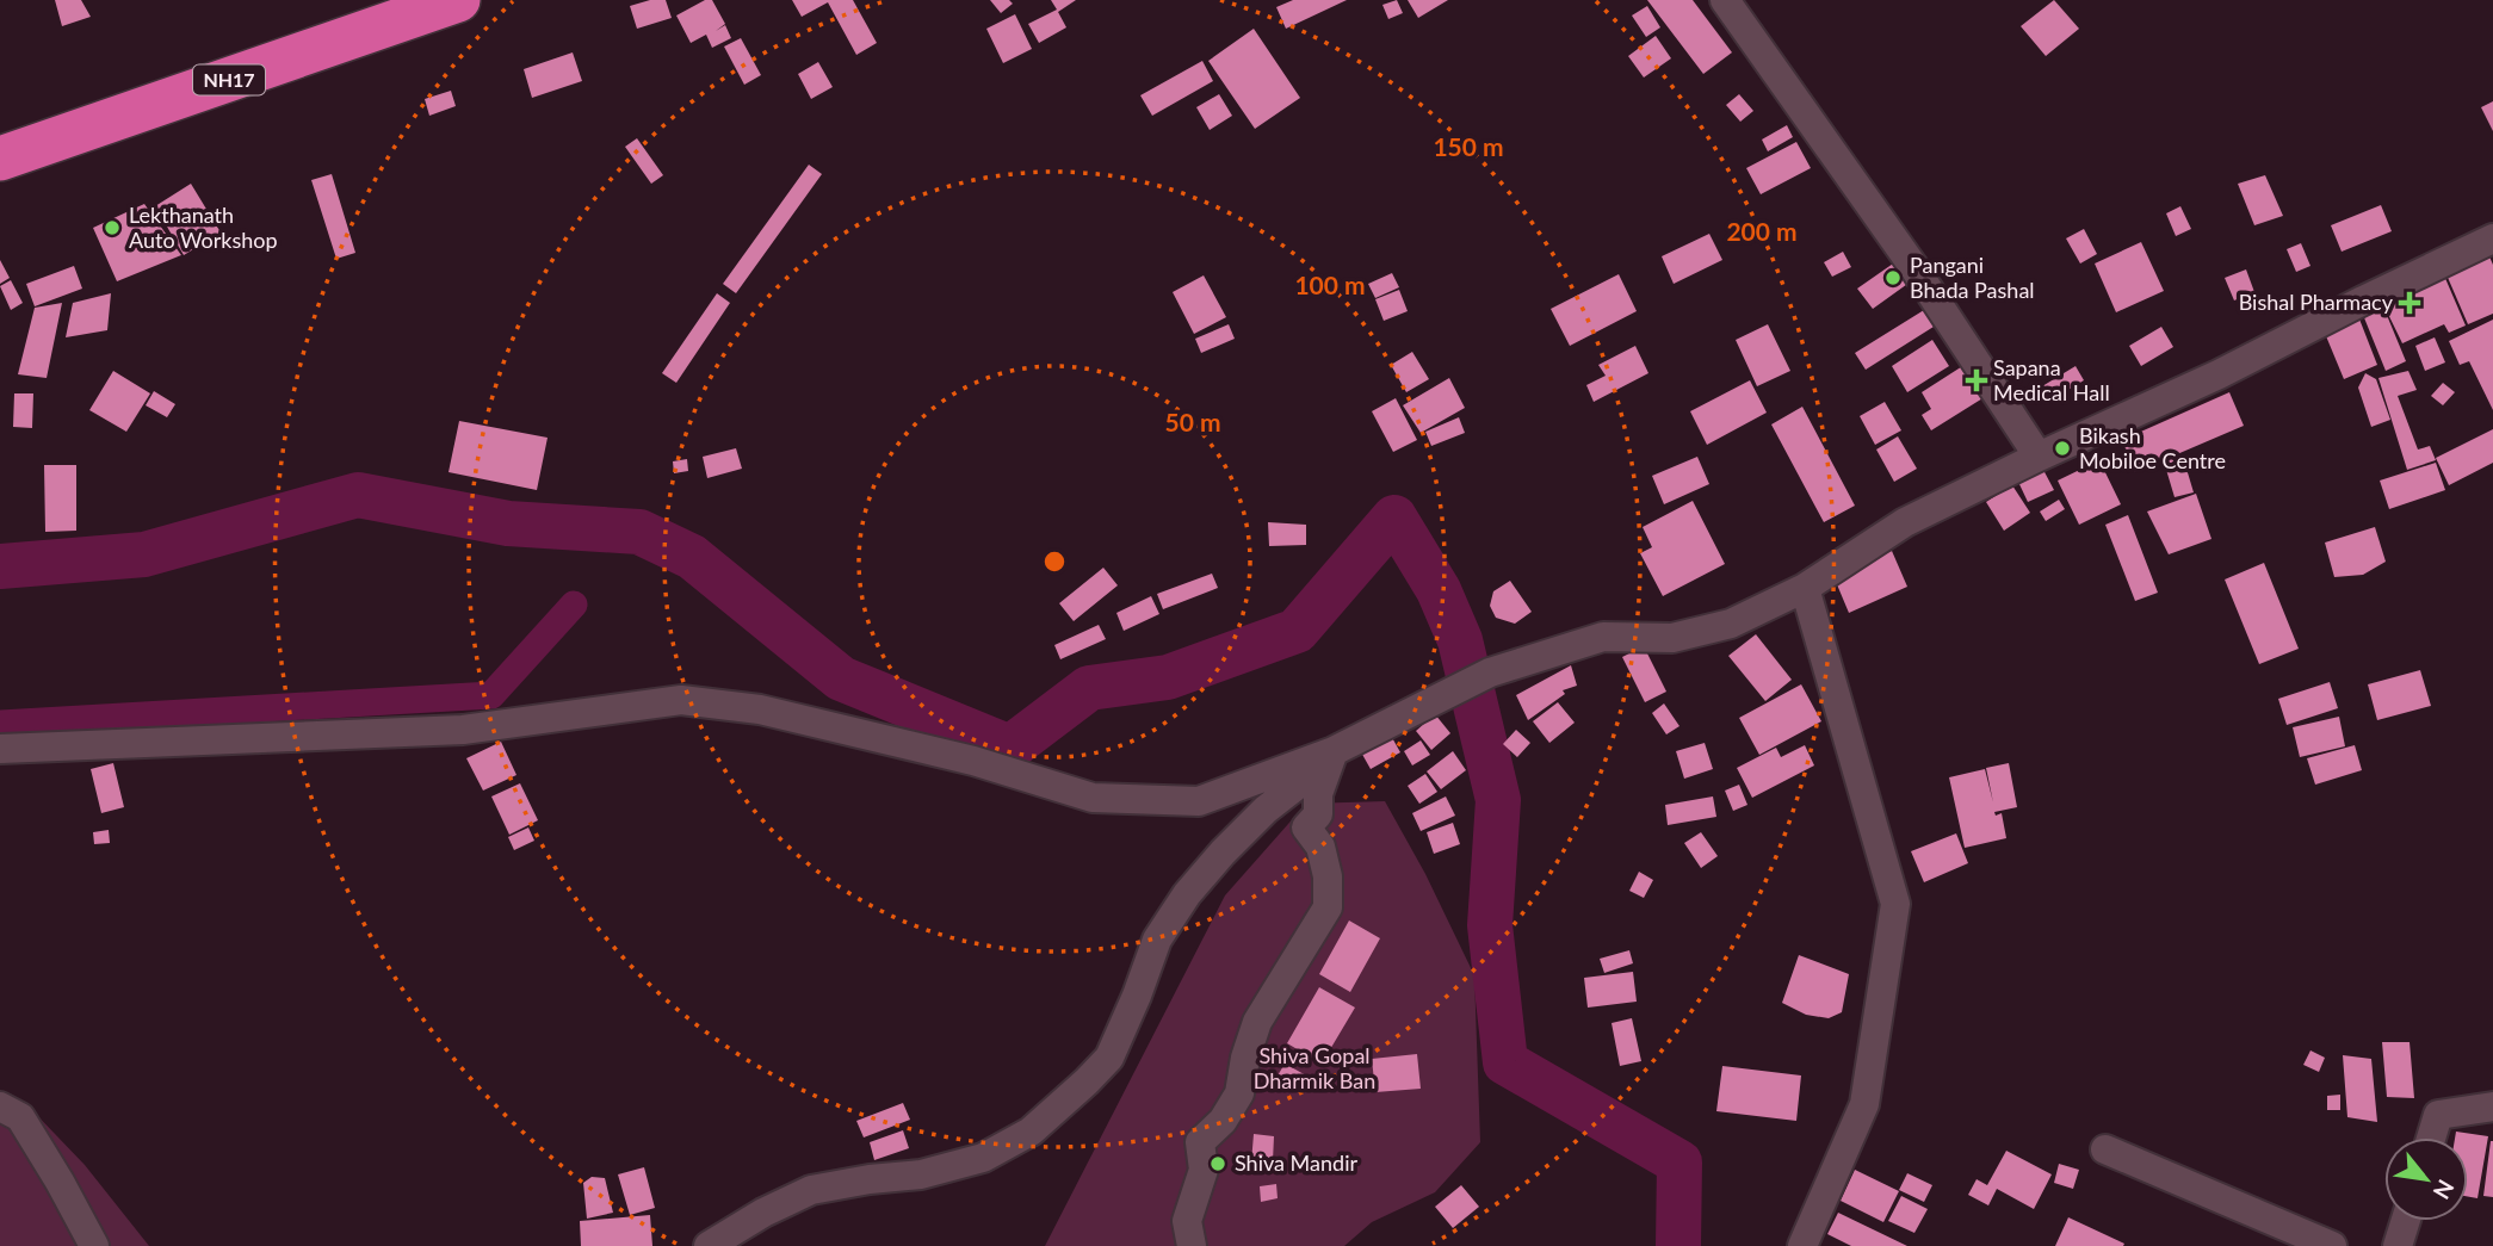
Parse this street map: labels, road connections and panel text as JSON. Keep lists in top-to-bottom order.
{
  "streets": {
    "highway": ["NH17"]
  },
  "parks": ["Shiva Gopal Dharmik Ban"],
  "places": {
    "other": [
      "Lekthanath Auto Workshop",
      "Pangani Bhada Pashal",
      "Bikash Mobiloe Centre",
      "Shiva Mandir"
    ],
    "health": ["Bishal Pharmacy", "Sapana Medical Hall"]
  },
  "north": "bottom right",
  "rings": [
    "150 m",
    "200 m",
    "100 m",
    "50 m"
  ]
}
